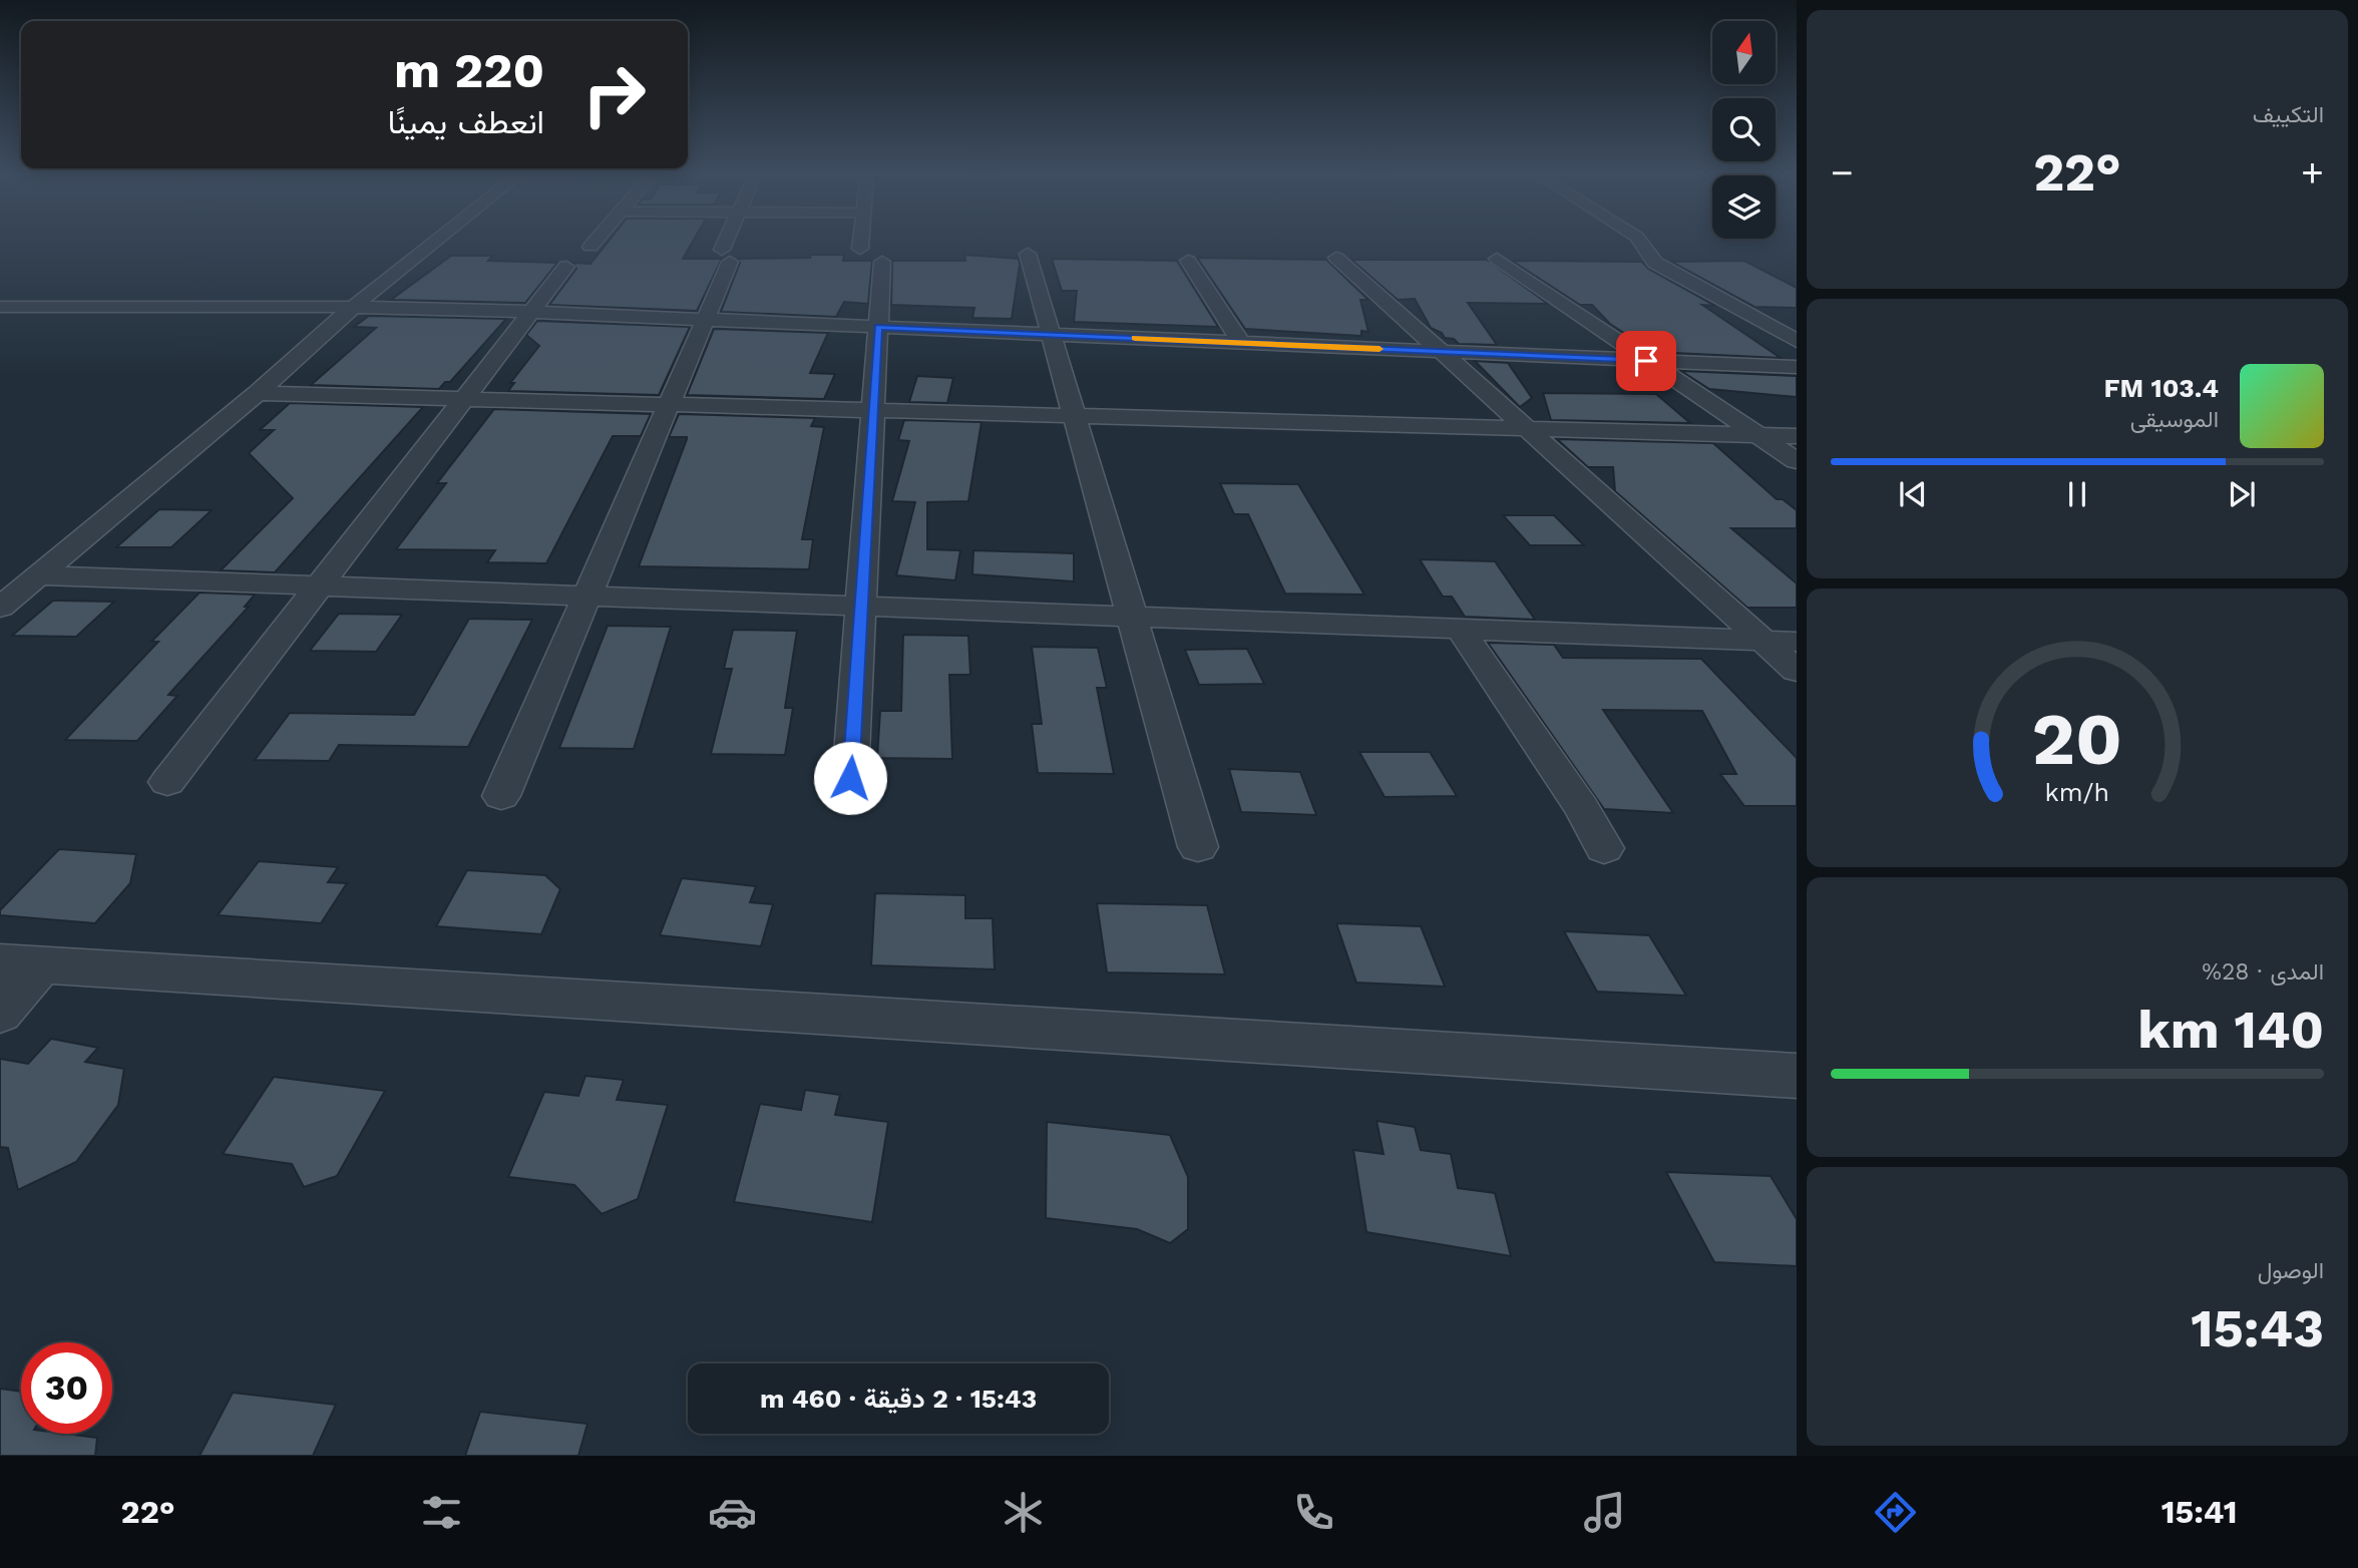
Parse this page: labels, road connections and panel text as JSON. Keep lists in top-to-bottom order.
{
  "north": "top",
  "page": {
    "tile": [
      "التكييف",
      ["المدى · 28%", "140 km"],
      ["الوصول", "15:43"]
    ],
    "turn": ["220 m", "انعطف يمينًا"],
    "heat": ["−", "22°", "+"],
    "song": ["103.4 FM", "الموسيقى"],
    "limit": "30",
    "trip": "15:43 · 2 دقيقة · 460 m",
    "tabs": ["15:41", "22°"],
    "gauge": ["20", "km/h"]
  }
}
